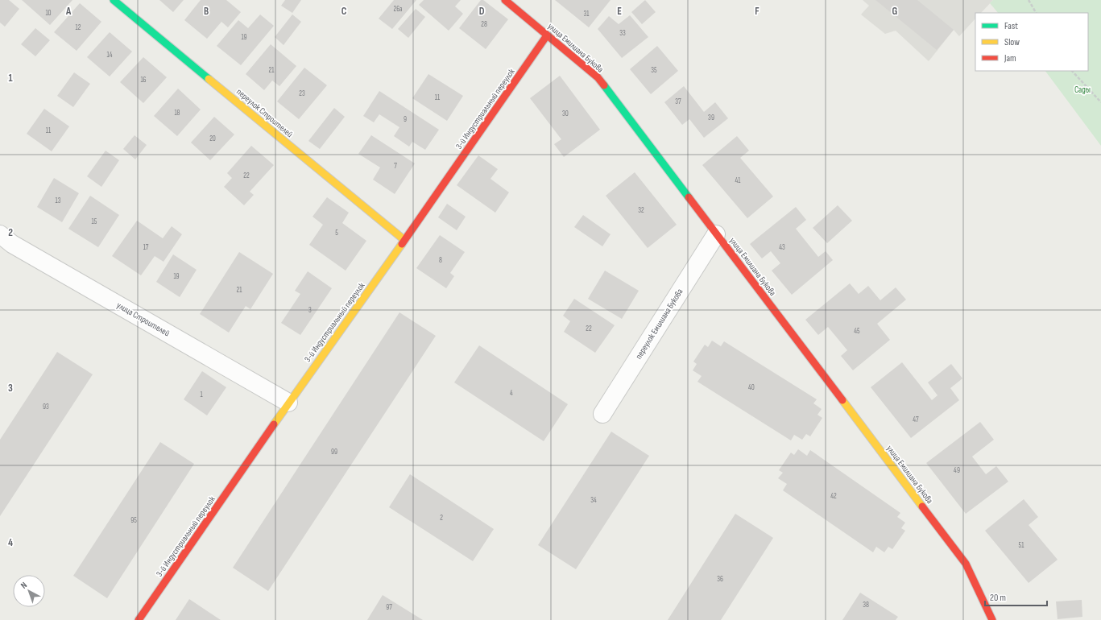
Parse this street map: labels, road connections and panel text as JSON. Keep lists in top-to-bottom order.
{
  "streets": {
    "street": [
      "улица Емилиана Букова",
      "3-й Индустриальный переулок",
      "переулок Строителей",
      "улица Строителей",
      "переулок Емилиана Букова"
    ]
  },
  "crossings": [
    ["улица Емилиана Букова", "3-й Индустриальный переулок"],
    ["улица Емилиана Букова", "переулок Емилиана Букова"],
    ["3-й Индустриальный переулок", "переулок Строителей"],
    ["3-й Индустриальный переулок", "улица Строителей"]
  ],
  "parks": ["Сады"],
  "house_numbers": [
    "26а",
    "10",
    "31",
    "28",
    "12",
    "33",
    "19",
    "14",
    "21",
    "35",
    "16",
    "23",
    "11",
    "37",
    "18",
    "30",
    "39",
    "9",
    "11",
    "20",
    "7",
    "22",
    "41",
    "13",
    "32",
    "15",
    "5",
    "17",
    "43",
    "8",
    "19",
    "21",
    "3",
    "22",
    "45",
    "40",
    "4",
    "1",
    "93",
    "47",
    "99",
    "49",
    "42",
    "34",
    "2",
    "95",
    "51",
    "36",
    "38",
    "97"
  ],
  "legend": ["Fast", "Slow", "Jam"],
  "scale_bar": "20 m",
  "north": "top left",
  "grid": {
    "columns": [
      "A",
      "B",
      "C",
      "D",
      "E",
      "F",
      "G"
    ],
    "rows": [
      "1",
      "2",
      "3",
      "4"
    ]
  }
}
